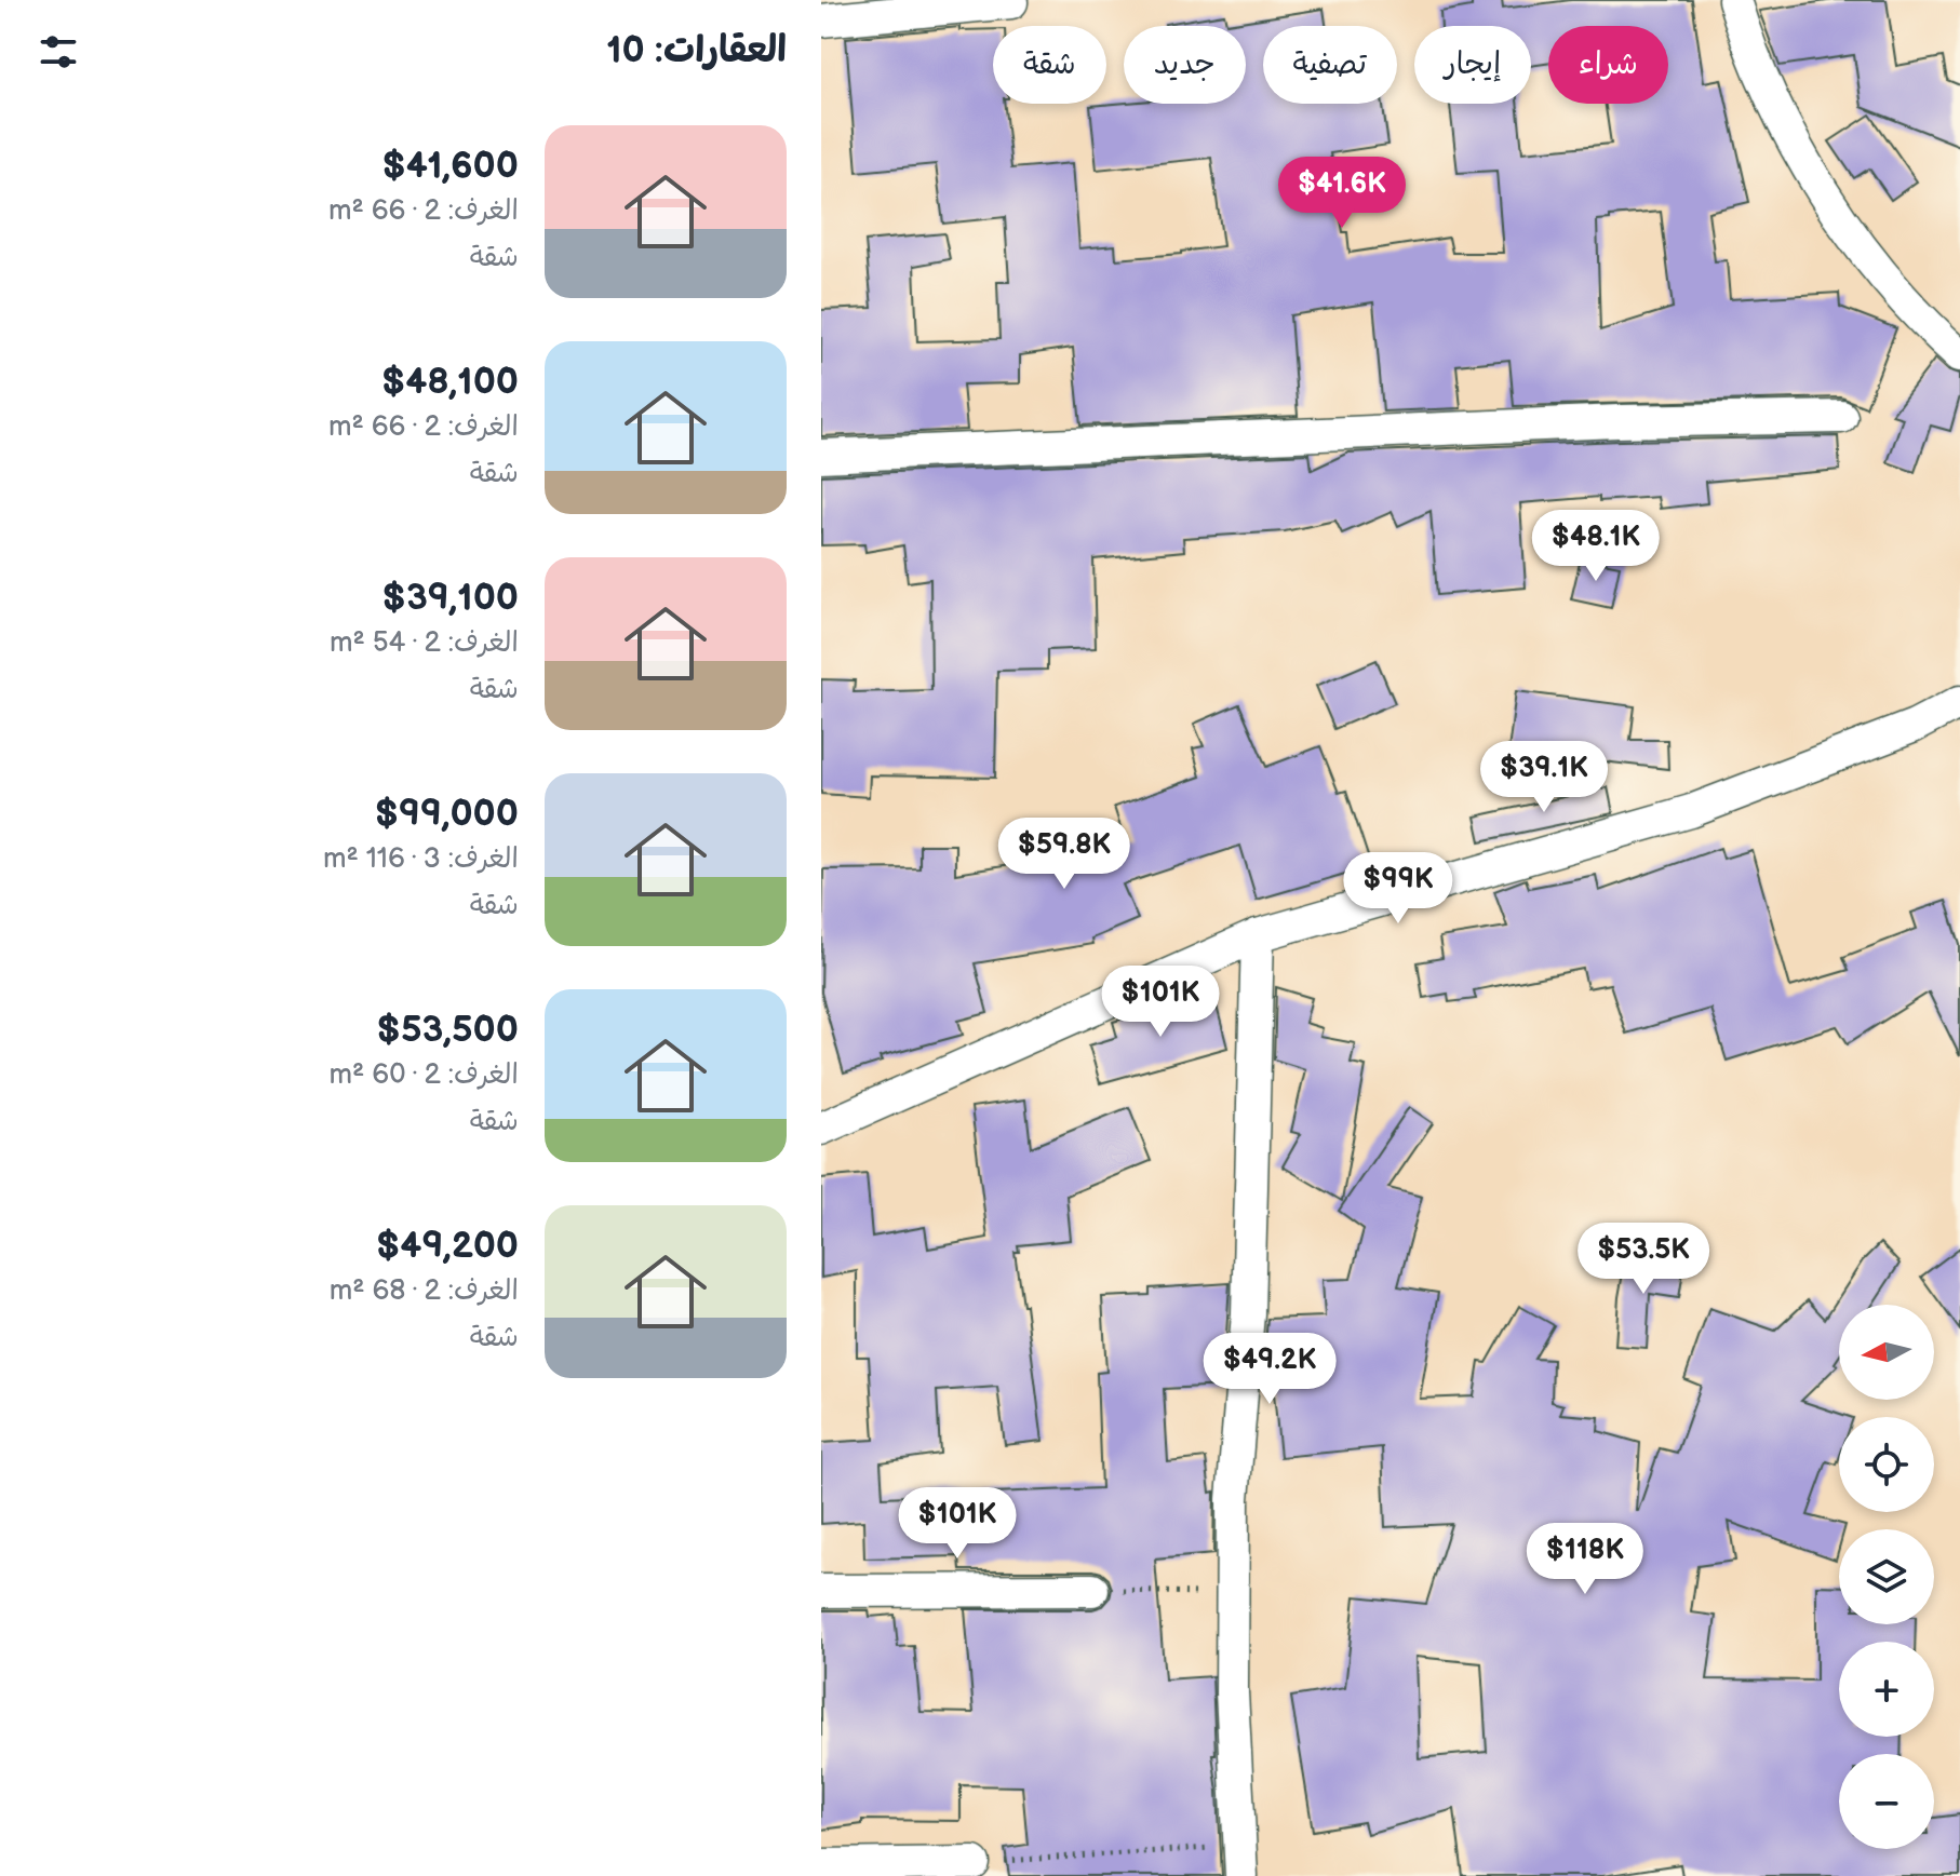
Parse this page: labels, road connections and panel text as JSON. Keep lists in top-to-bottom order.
{
  "north": "left",
  "page": {
    "heading": "العقارات: 10",
    "chip": [
      "شراء",
      "إيجار",
      "تصفية",
      "جديد",
      "شقة"
    ],
    "list": [
      {
        "name": "$41,600",
        "note": "الغرف: 2 · 66 m² · شقة"
      },
      {
        "name": "$48,100",
        "note": "الغرف: 2 · 66 m² · شقة"
      },
      {
        "name": "$39,100",
        "note": "الغرف: 2 · 54 m² · شقة"
      },
      {
        "name": "$99,000",
        "note": "الغرف: 3 · 116 m² · شقة"
      },
      {
        "name": "$53,500",
        "note": "الغرف: 2 · 60 m² · شقة"
      },
      {
        "name": "$49,200",
        "note": "الغرف: 2 · 68 m² · شقة"
      }
    ],
    "price": [
      "$41.6K",
      "$48.1K",
      "$39.1K",
      "$59.8K",
      "$99K",
      "$101K",
      "$53.5K",
      "$49.2K",
      "$101K",
      "$118K"
    ],
    "map_buttons": ["+", "−"]
  }
}
